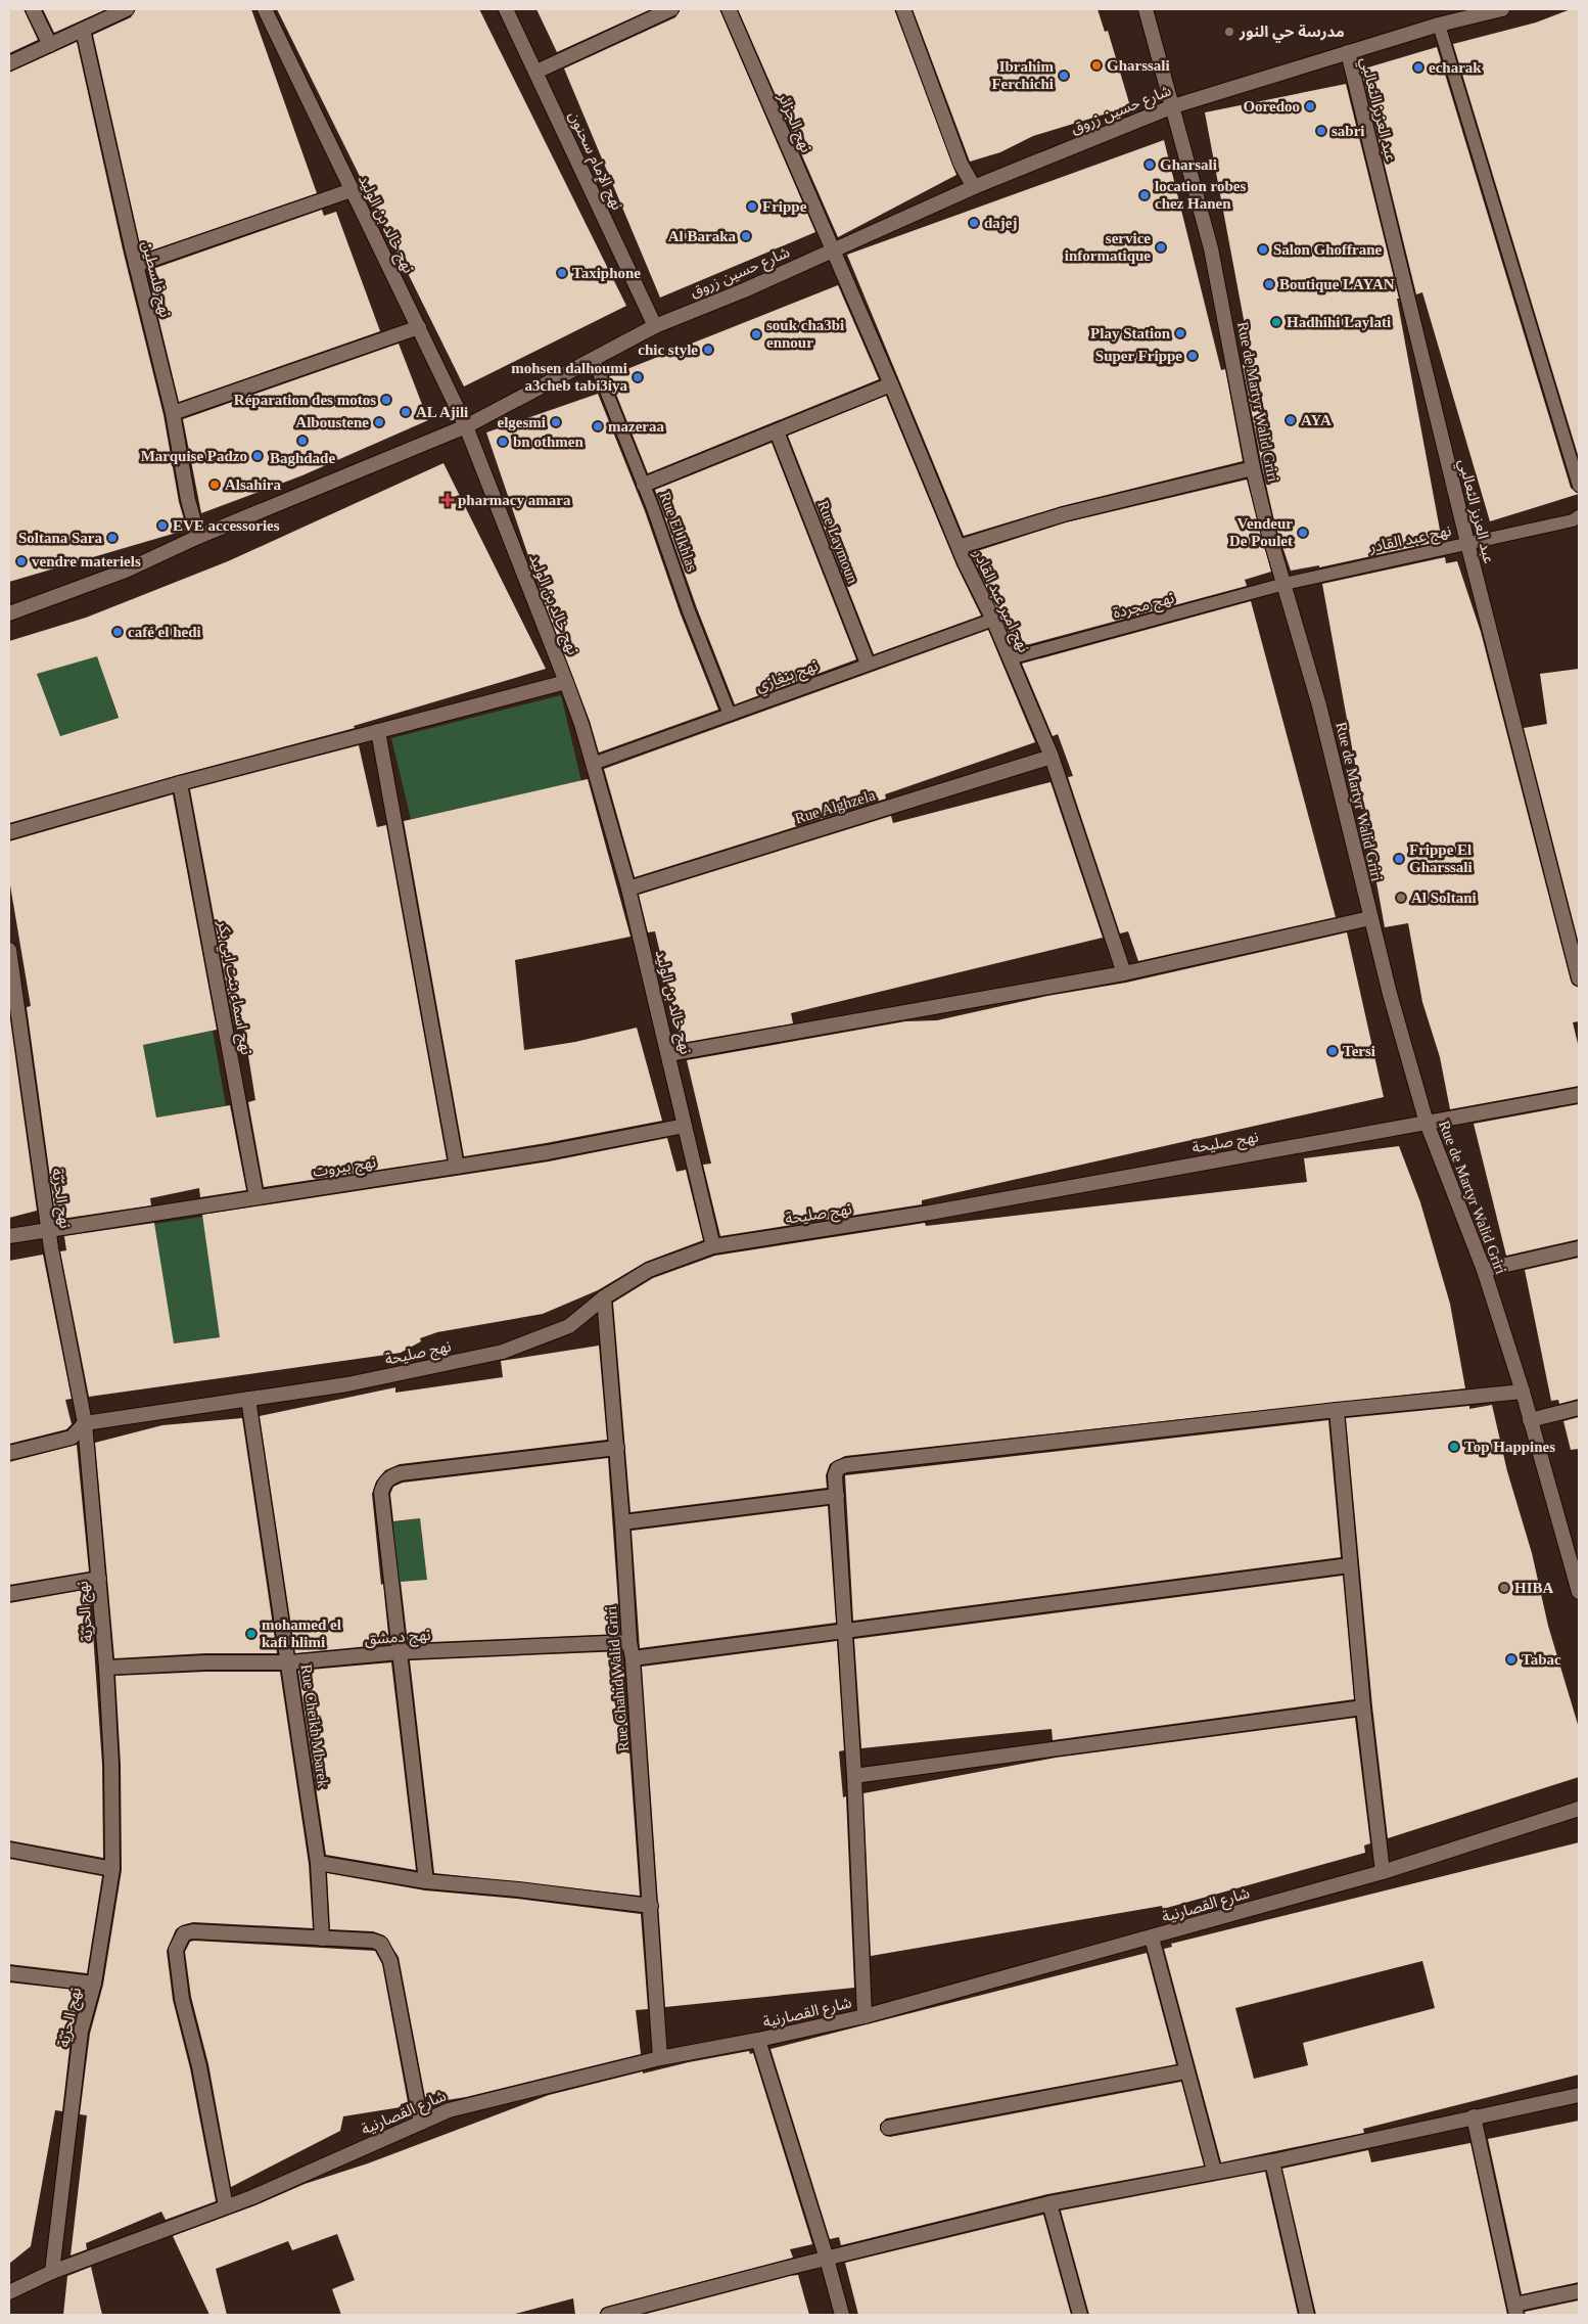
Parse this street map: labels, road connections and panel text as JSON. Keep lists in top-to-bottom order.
{
  "streets": {
    "street": [
      "شارع حسين زروق",
      "عبد العزيز الثعالبي",
      "نهج الجزائر",
      "نهج الإمام سحنون",
      "نهج خالد بن الوليد",
      "نهج فلسطين",
      "Rue de Martyr Walid Griri",
      "Rue Laymoun",
      "نهج امير عبد القادر",
      "Rue Alghzela",
      "نهج اسماء بنت ابي بكر",
      "نهج صليحة",
      "نهج بيروت",
      "نهج الحرّيّة",
      "نهج دمشق",
      "Rue Chahid Walid Griri",
      "Rue Cheikh Mbarek",
      "شارع القصارنية"
    ],
    "lane": [
      "Rue El Ikhlas",
      "نهج عبد القادر",
      "نهج مجردة",
      "نهج بنغازي"
    ]
  },
  "crossings": [
    ["شارع حسين زروق", "عبد العزيز الثعالبي"],
    ["شارع حسين زروق", "نهج الجزائر"],
    ["شارع حسين زروق", "نهج الإمام سحنون"],
    ["شارع حسين زروق", "نهج خالد بن الوليد"],
    ["شارع حسين زروق", "نهج فلسطين"],
    ["شارع حسين زروق", "Rue de Martyr Walid Griri"],
    ["شارع حسين زروق", "Rue El Ikhlas"],
    ["شارع حسين زروق", "نهج امير عبد القادر"],
    ["عبد العزيز الثعالبي", "نهج عبد القادر"],
    ["نهج الجزائر", "نهج امير عبد القادر"],
    ["نهج خالد بن الوليد", "نهج بنغازي"],
    ["نهج خالد بن الوليد", "Rue Alghzela"],
    ["نهج خالد بن الوليد", "نهج صليحة"],
    ["نهج خالد بن الوليد", "نهج بيروت"],
    ["Rue de Martyr Walid Griri", "نهج عبد القادر"],
    ["Rue de Martyr Walid Griri", "نهج مجردة"],
    ["Rue de Martyr Walid Griri", "نهج صليحة"],
    ["Rue El Ikhlas", "نهج بنغازي"],
    ["نهج عبد القادر", "نهج مجردة"],
    ["Rue Laymoun", "نهج بنغازي"],
    ["نهج امير عبد القادر", "نهج مجردة"],
    ["نهج امير عبد القادر", "نهج بنغازي"],
    ["نهج امير عبد القادر", "Rue Alghzela"],
    ["نهج اسماء بنت ابي بكر", "نهج بيروت"],
    ["نهج صليحة", "نهج الحرّيّة"],
    ["نهج صليحة", "Rue Chahid Walid Griri"],
    ["نهج صليحة", "Rue Cheikh Mbarek"],
    ["نهج بيروت", "نهج الحرّيّة"],
    ["نهج الحرّيّة", "نهج دمشق"],
    ["نهج الحرّيّة", "شارع القصارنية"],
    ["نهج دمشق", "Rue Chahid Walid Griri"],
    ["نهج دمشق", "Rue Cheikh Mbarek"],
    ["Rue Chahid Walid Griri", "شارع القصارنية"]
  ],
  "places": {
    "other": [
      "مدرسة حي النور",
      "Gharssali",
      "echarak",
      "Ibrahim Ferchichi",
      "Ooredoo",
      "sabri",
      "Gharsali",
      "location robes chez Hanen",
      "Frippe",
      "dajej",
      "Al Baraka",
      "service informatique",
      "Salon Ghoffrane",
      "Taxiphone",
      "Boutique LAYAN",
      "Hadhihi Laylati",
      "Play Station",
      "souk cha3bi ennour",
      "chic style",
      "Super Frippe",
      "mohsen dalhoumi a3cheb tabi3iya",
      "Réparation des motos",
      "AL Ajili",
      "AYA",
      "Alboustene",
      "elgesmi",
      "mazeraa",
      "Baghdade",
      "bn othmen",
      "Marquise Padzo",
      "Alsahira",
      "EVE accessories",
      "Vendeur De Poulet",
      "Soltana Sara",
      "vendre materiels",
      "café el hedi",
      "Frippe El Gharssali",
      "Al Soltani",
      "Tersi",
      "Top Happines",
      "HIBA",
      "mohamed el kafi hlimi",
      "Tabac"
    ],
    "health": ["pharmacy amara"]
  }
}
